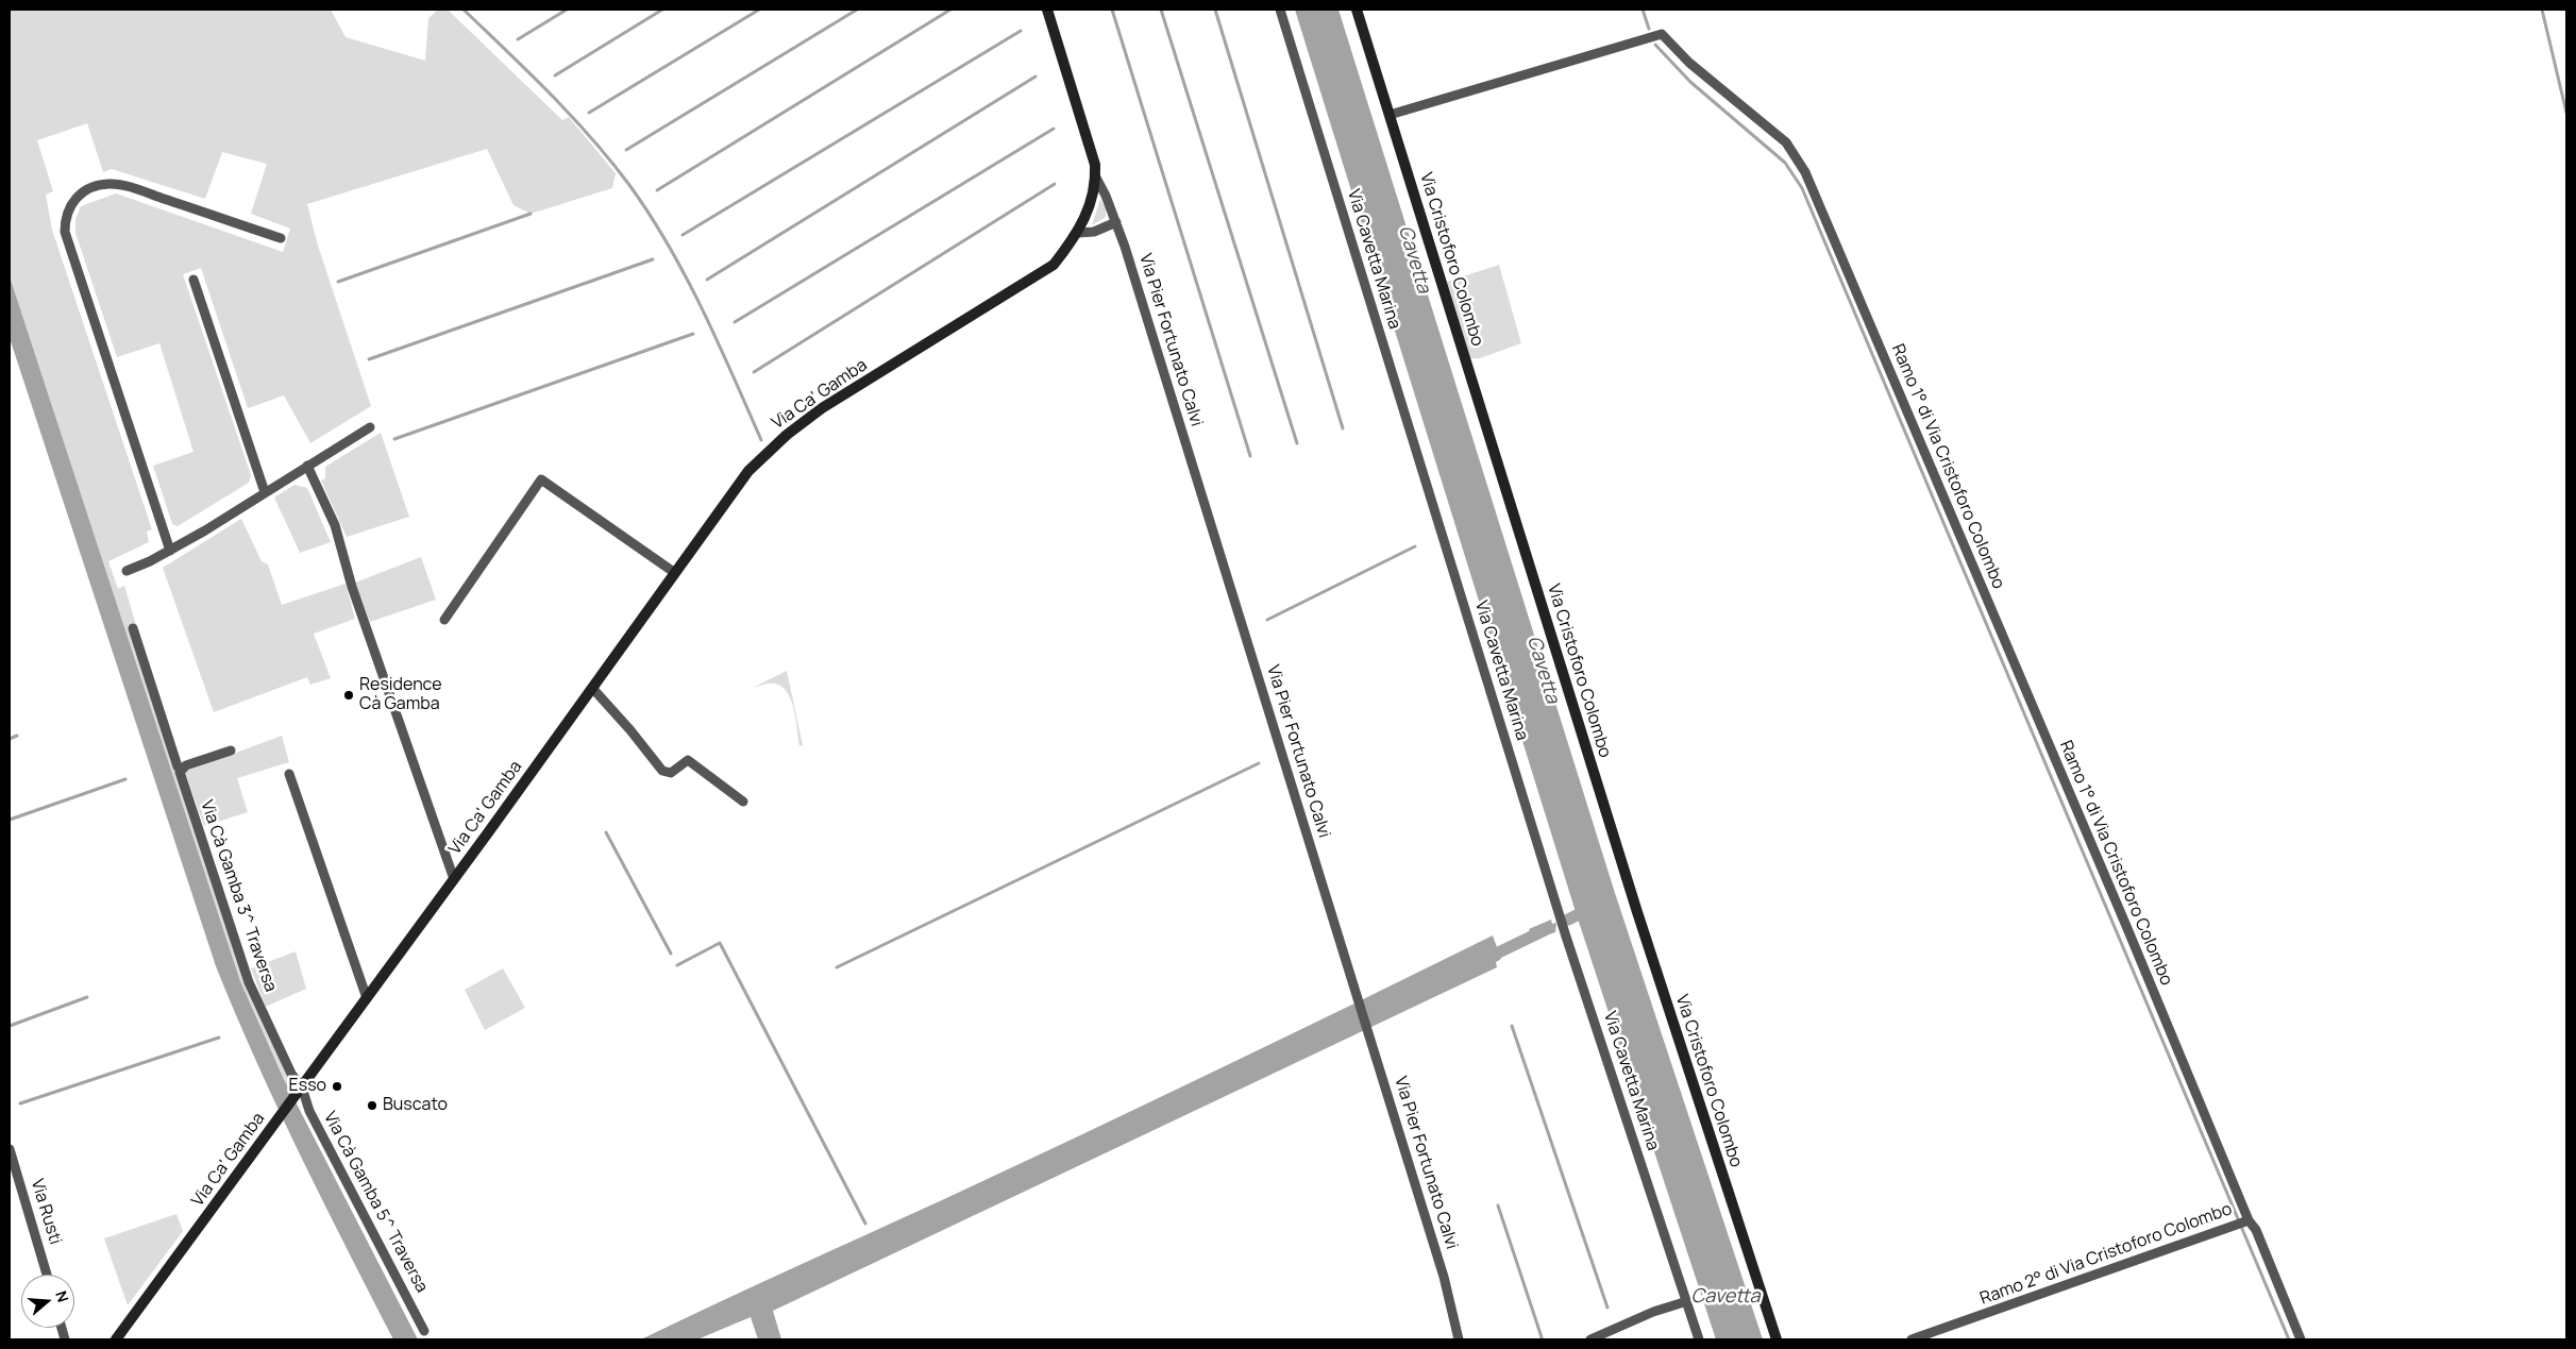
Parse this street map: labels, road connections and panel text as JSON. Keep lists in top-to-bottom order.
{
  "streets": {
    "street": [
      "Via Cavetta Marina",
      "Via Cristoforo Colombo",
      "Via Pier Fortunato Calvi",
      "Via Ca' Gamba",
      "Ramo 1° di Via Cristoforo Colombo",
      "Via Cà Gamba 3^ Traversa",
      "Via Cà Gamba 5^ Traversa",
      "Via Rusti",
      "Ramo 2° di Via Cristoforo Colombo"
    ]
  },
  "crossings": [
    ["Via Cristoforo Colombo", "Ramo 1° di Via Cristoforo Colombo"],
    ["Via Pier Fortunato Calvi", "Via Ca' Gamba"],
    ["Via Ca' Gamba", "Via Cà Gamba 3^ Traversa"],
    ["Via Ca' Gamba", "Via Cà Gamba 5^ Traversa"],
    ["Ramo 1° di Via Cristoforo Colombo", "Ramo 2° di Via Cristoforo Colombo"],
    ["Via Cà Gamba 3^ Traversa", "Via Cà Gamba 5^ Traversa"]
  ],
  "water": ["Cavetta"],
  "places": ["Residence Cà Gamba", "Esso", "Buscato"],
  "north": "right"
}
